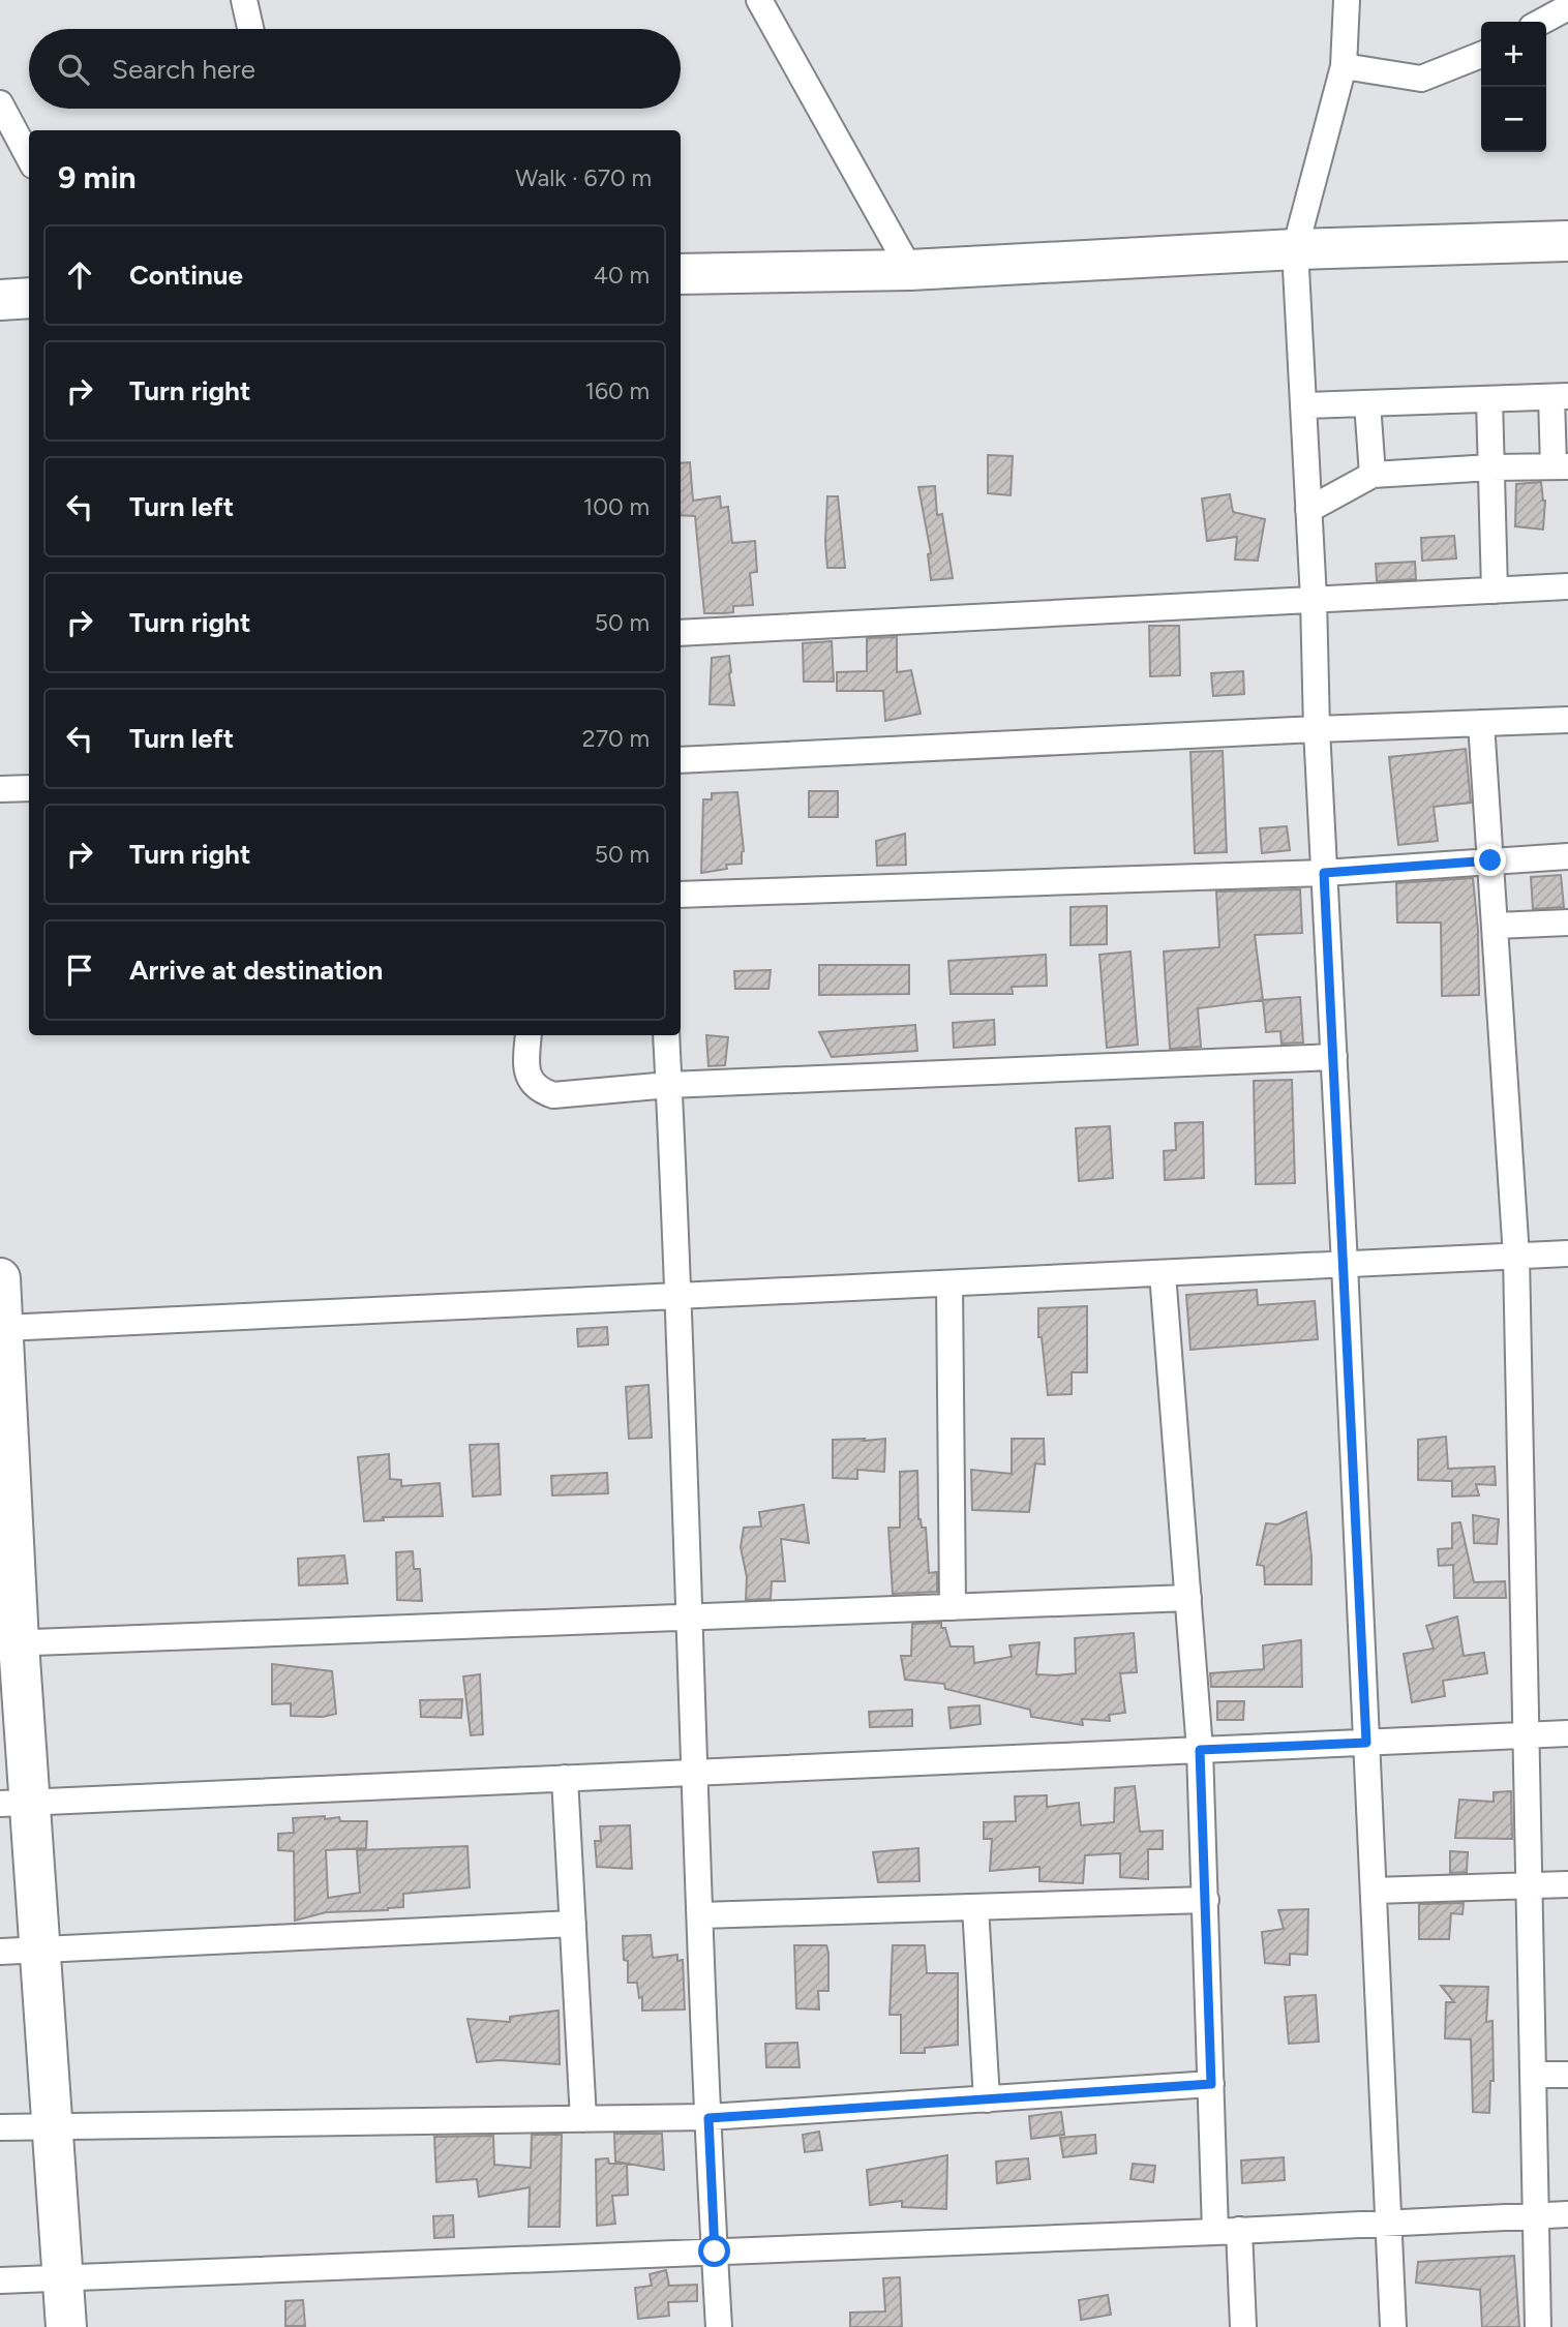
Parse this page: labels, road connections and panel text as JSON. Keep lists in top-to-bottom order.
{
  "page": {
    "map_buttons": ["+", "−"],
    "search": "Search here",
    "heading": ["9 min", "Walk · 670 m"],
    "list": [
      ["Continue", "40 m"],
      ["Turn right", "160 m"],
      ["Turn left", "100 m"],
      ["Turn right", "50 m"],
      ["Turn left", "270 m"],
      ["Turn right", "50 m"],
      "Arrive at destination"
    ]
  }
}
